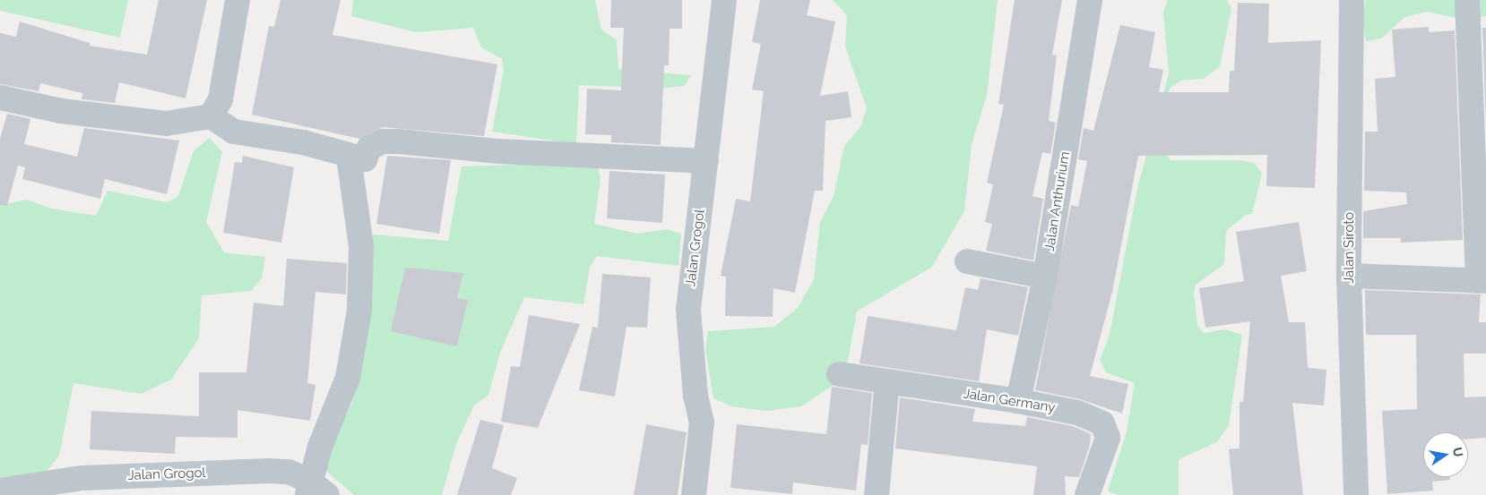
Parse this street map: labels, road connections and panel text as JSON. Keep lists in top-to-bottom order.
{
  "streets": {
    "street": [
      "Jalan Anthurium",
      "Jalan Grogol",
      "Jalan Siroto",
      "Jalan Germany"
    ]
  },
  "crossings": [
    ["Jalan Anthurium", "Jalan Germany"]
  ],
  "north": "right"
}
